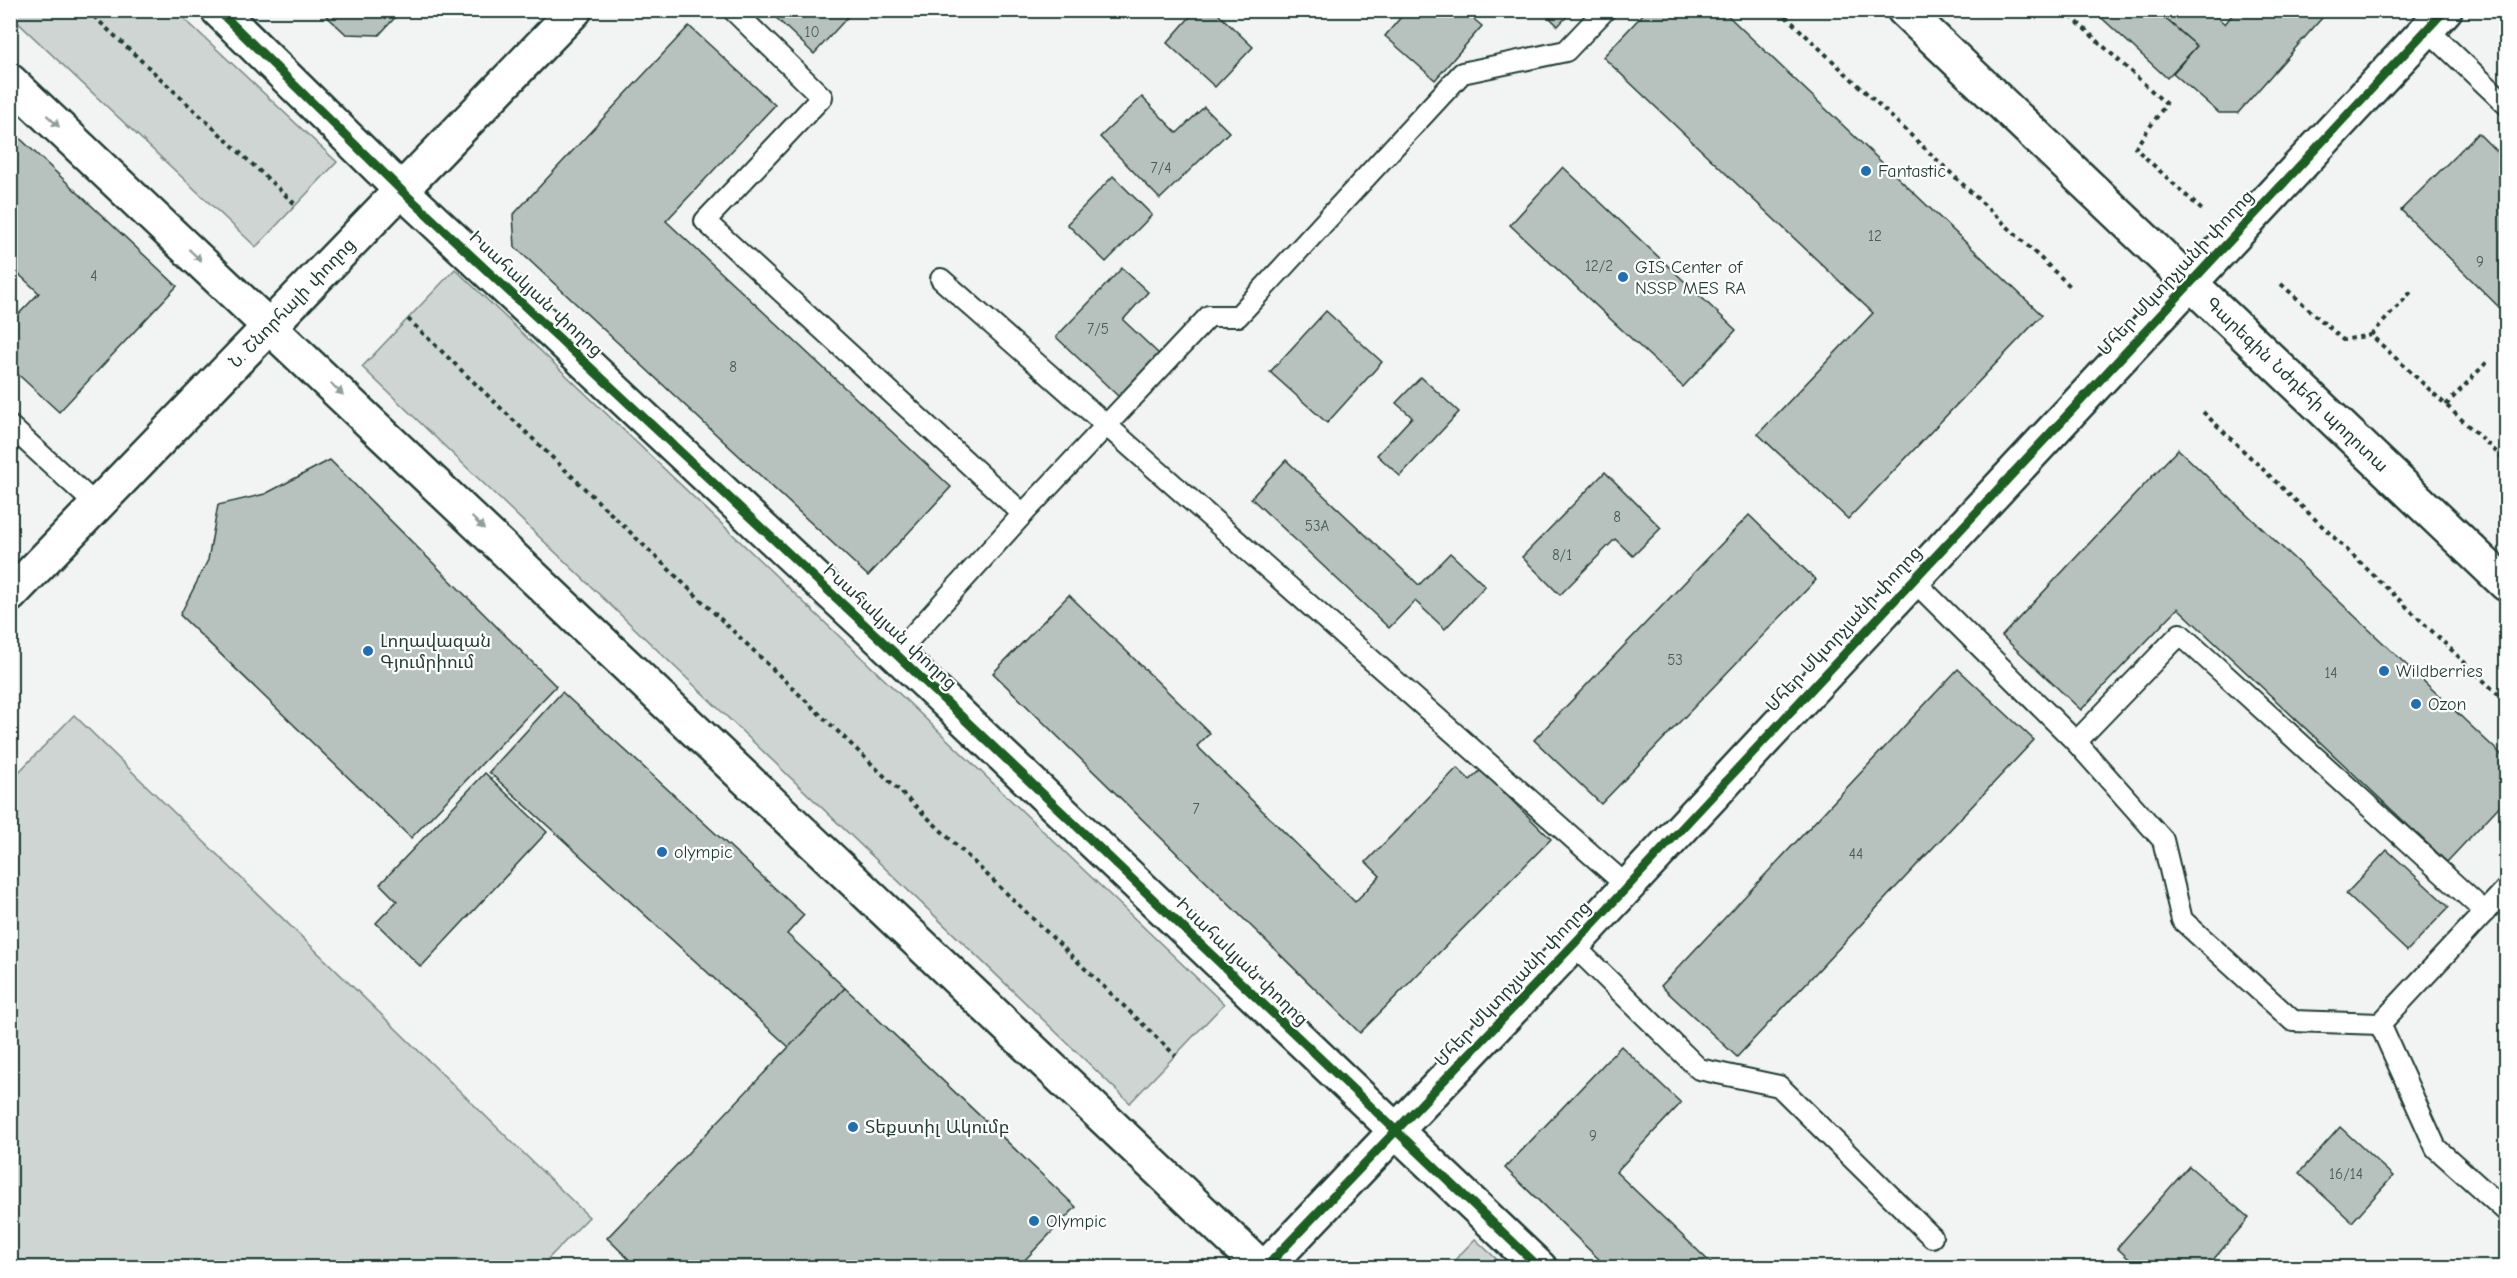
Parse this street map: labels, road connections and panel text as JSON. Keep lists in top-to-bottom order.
{
  "streets": {
    "main road": [
      "Մհեր Մկտրչյանի փողոց",
      "Իսահակյան փողոց",
      "Ն. Շնորհալի փողոց",
      "Գարեգին Նժդեհի պողոտա"
    ]
  },
  "crossings": [
    ["Մհեր Մկտրչյանի փողոց", "Իսահակյան փողոց"],
    ["Մհեր Մկտրչյանի փողոց", "Գարեգին Նժդեհի պողոտա"],
    ["Իսահակյան փողոց", "Ն. Շնորհալի փողոց"]
  ],
  "places": [
    "Fantastic",
    "GIS Center of NSSP MES RA",
    "Լողավազան Գյումրիում",
    "Wildberries",
    "Ozon",
    "olympic",
    "Տեքստիլ Ակումբ",
    "Olympic"
  ],
  "house_numbers": [
    "10",
    "7/4",
    "12",
    "9",
    "12/2",
    "4",
    "7/5",
    "8",
    "8",
    "53A",
    "8/1",
    "53",
    "14",
    "7",
    "44",
    "9",
    "16/14"
  ]
}
